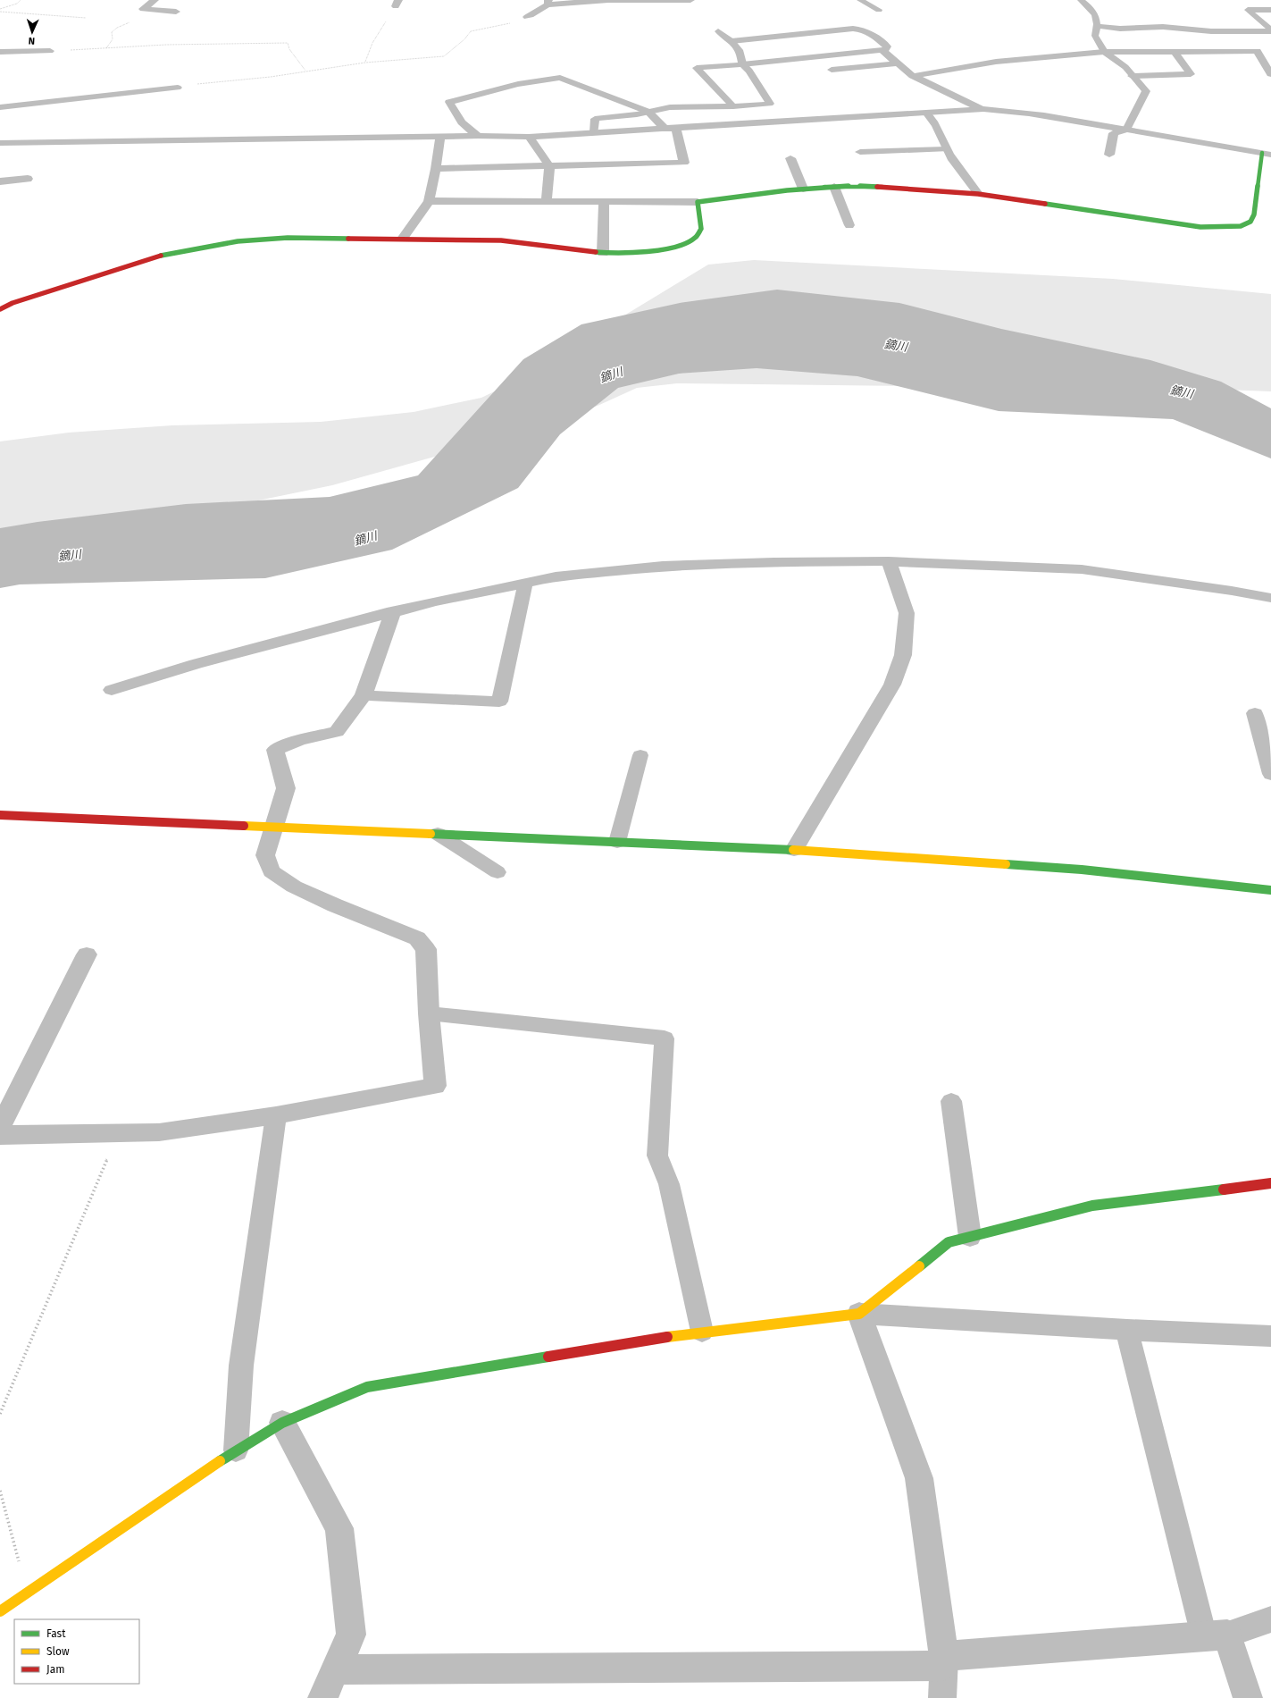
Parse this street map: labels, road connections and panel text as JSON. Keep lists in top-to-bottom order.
{
  "water": ["鏑川"],
  "legend": ["Fast", "Slow", "Jam"],
  "north": "bottom"
}
